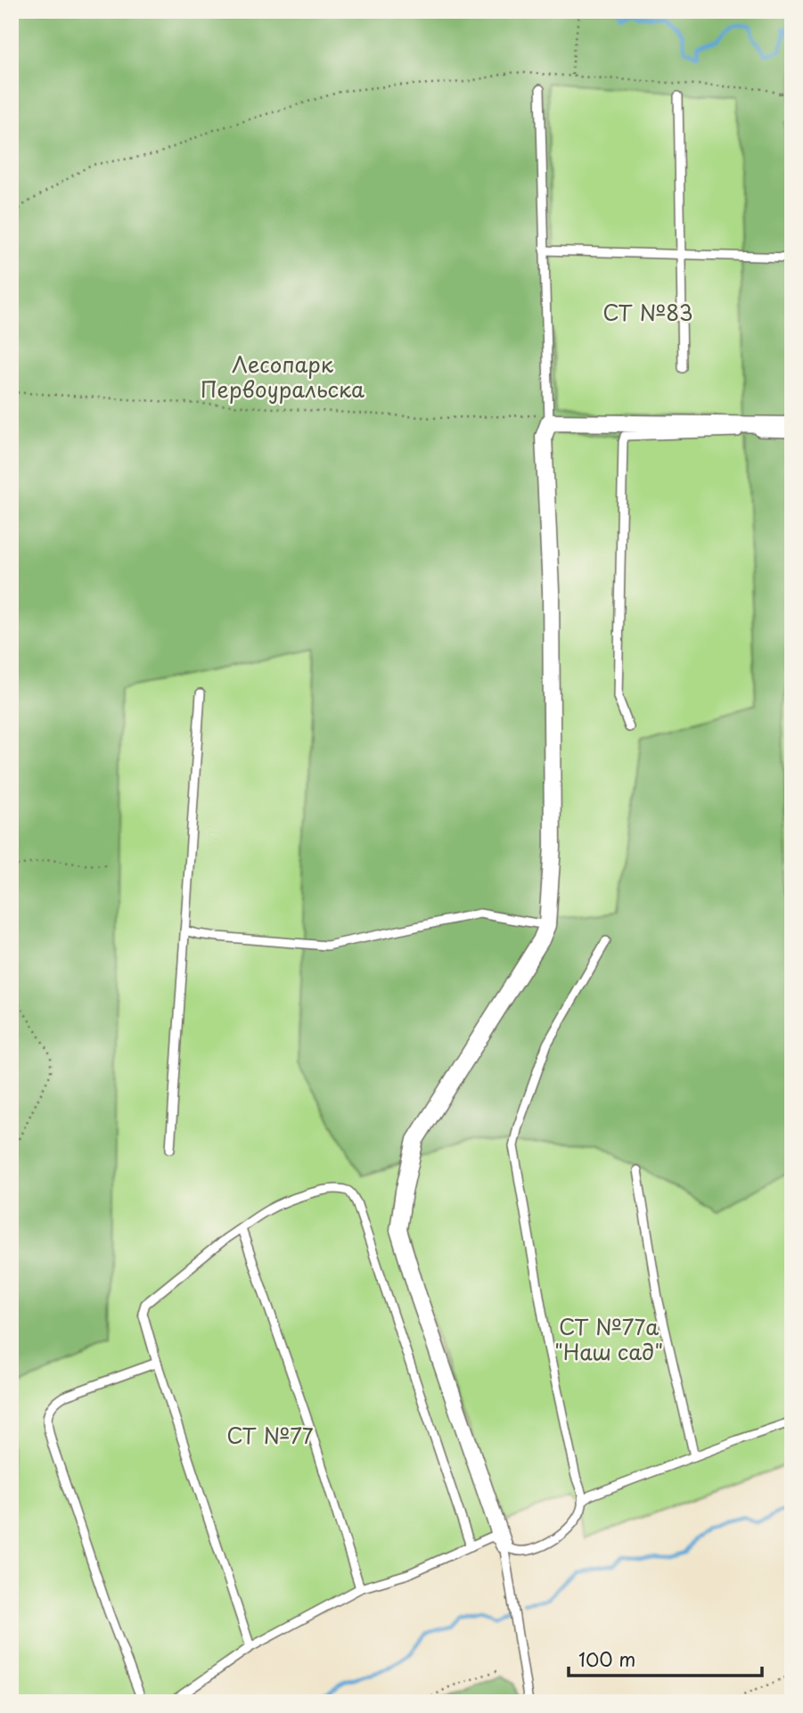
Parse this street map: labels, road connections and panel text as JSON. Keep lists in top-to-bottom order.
{
  "parks": [
    "СТ №83",
    "Лесопарк Первоуральска",
    "СТ №77а \"Наш сад\"",
    "СТ №77"
  ],
  "scale_bar": "100 m"
}
